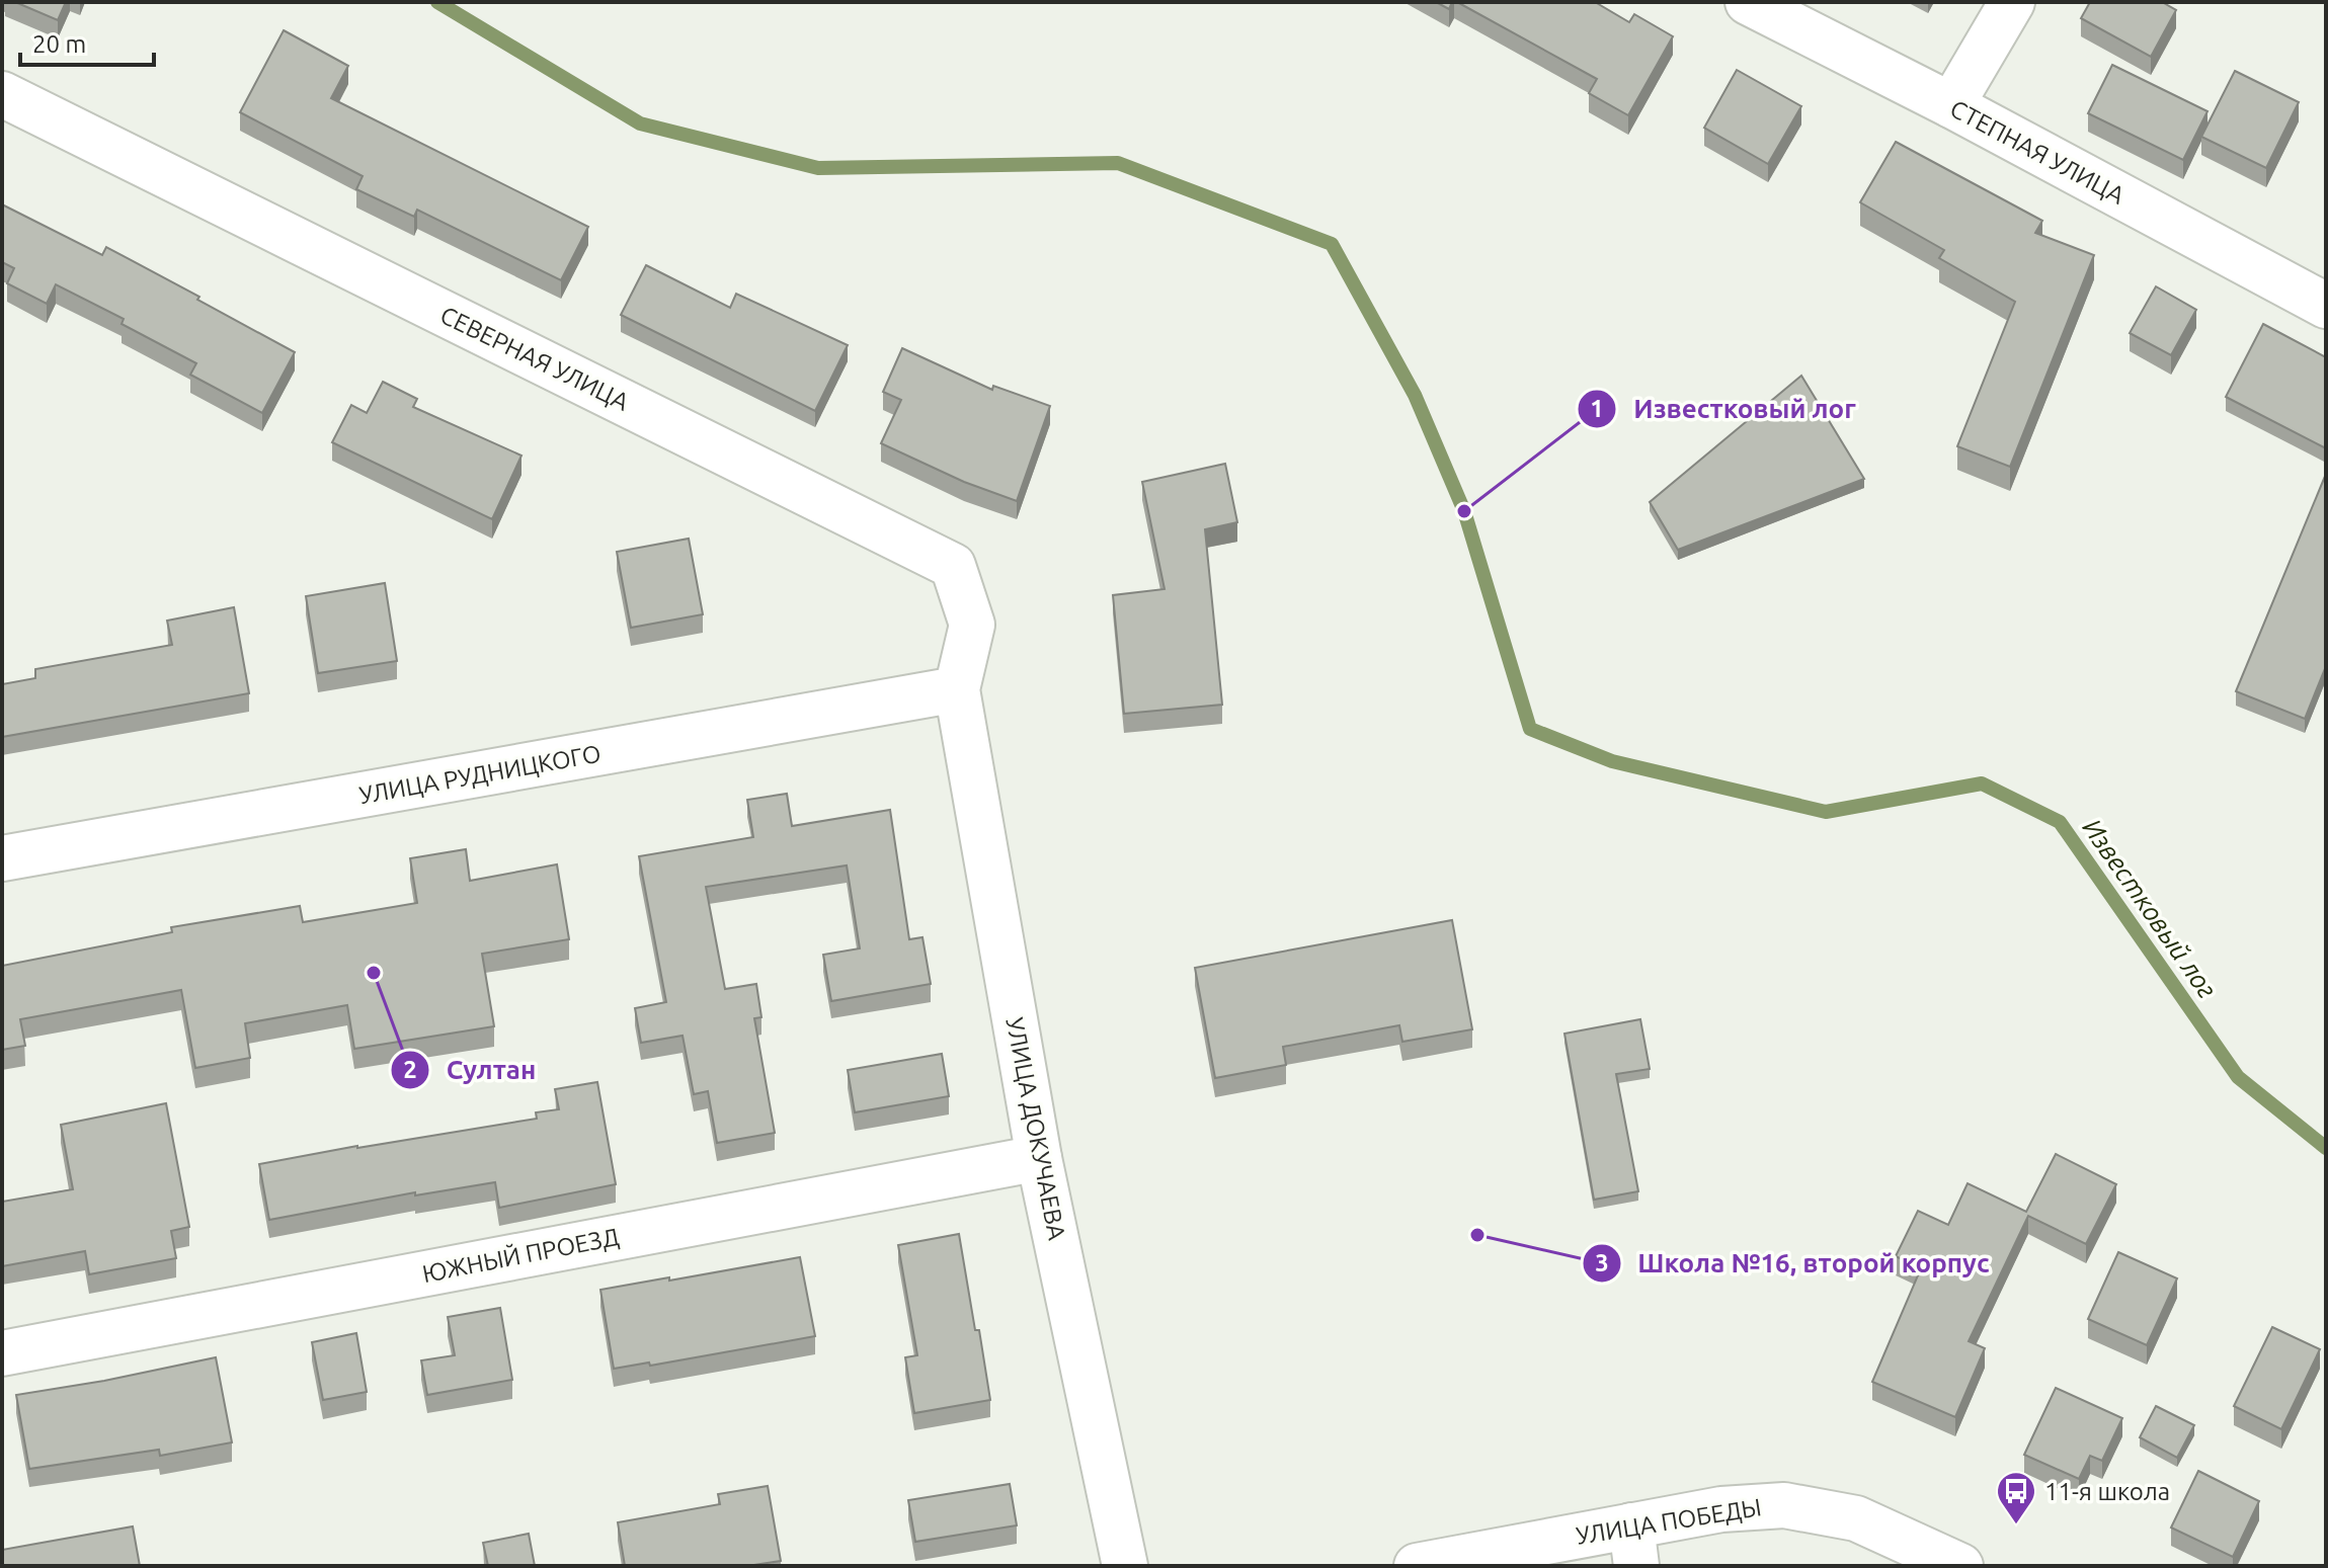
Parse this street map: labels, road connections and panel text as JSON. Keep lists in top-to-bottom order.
{
  "streets": {
    "street": [
      "СТЕПНАЯ УЛИЦА",
      "СЕВЕРНАЯ УЛИЦА",
      "УЛИЦА РУДНИЦКОГО",
      "УЛИЦА ДОКУЧАЕВА",
      "ЮЖНЫЙ ПРОЕЗД",
      "УЛИЦА ПОБЕДЫ"
    ]
  },
  "crossings": [
    ["СЕВЕРНАЯ УЛИЦА", "УЛИЦА РУДНИЦКОГО"],
    ["СЕВЕРНАЯ УЛИЦА", "УЛИЦА ДОКУЧАЕВА"],
    ["УЛИЦА РУДНИЦКОГО", "УЛИЦА ДОКУЧАЕВА"],
    ["УЛИЦА ДОКУЧАЕВА", "ЮЖНЫЙ ПРОЕЗД"]
  ],
  "water": ["Известковый лог"],
  "places": {
    "other": ["Известковый лог", "Султан", "Школа №16, второй корпус"],
    "bus stop": ["11-я школа"]
  },
  "scale_bar": "20 m"
}
